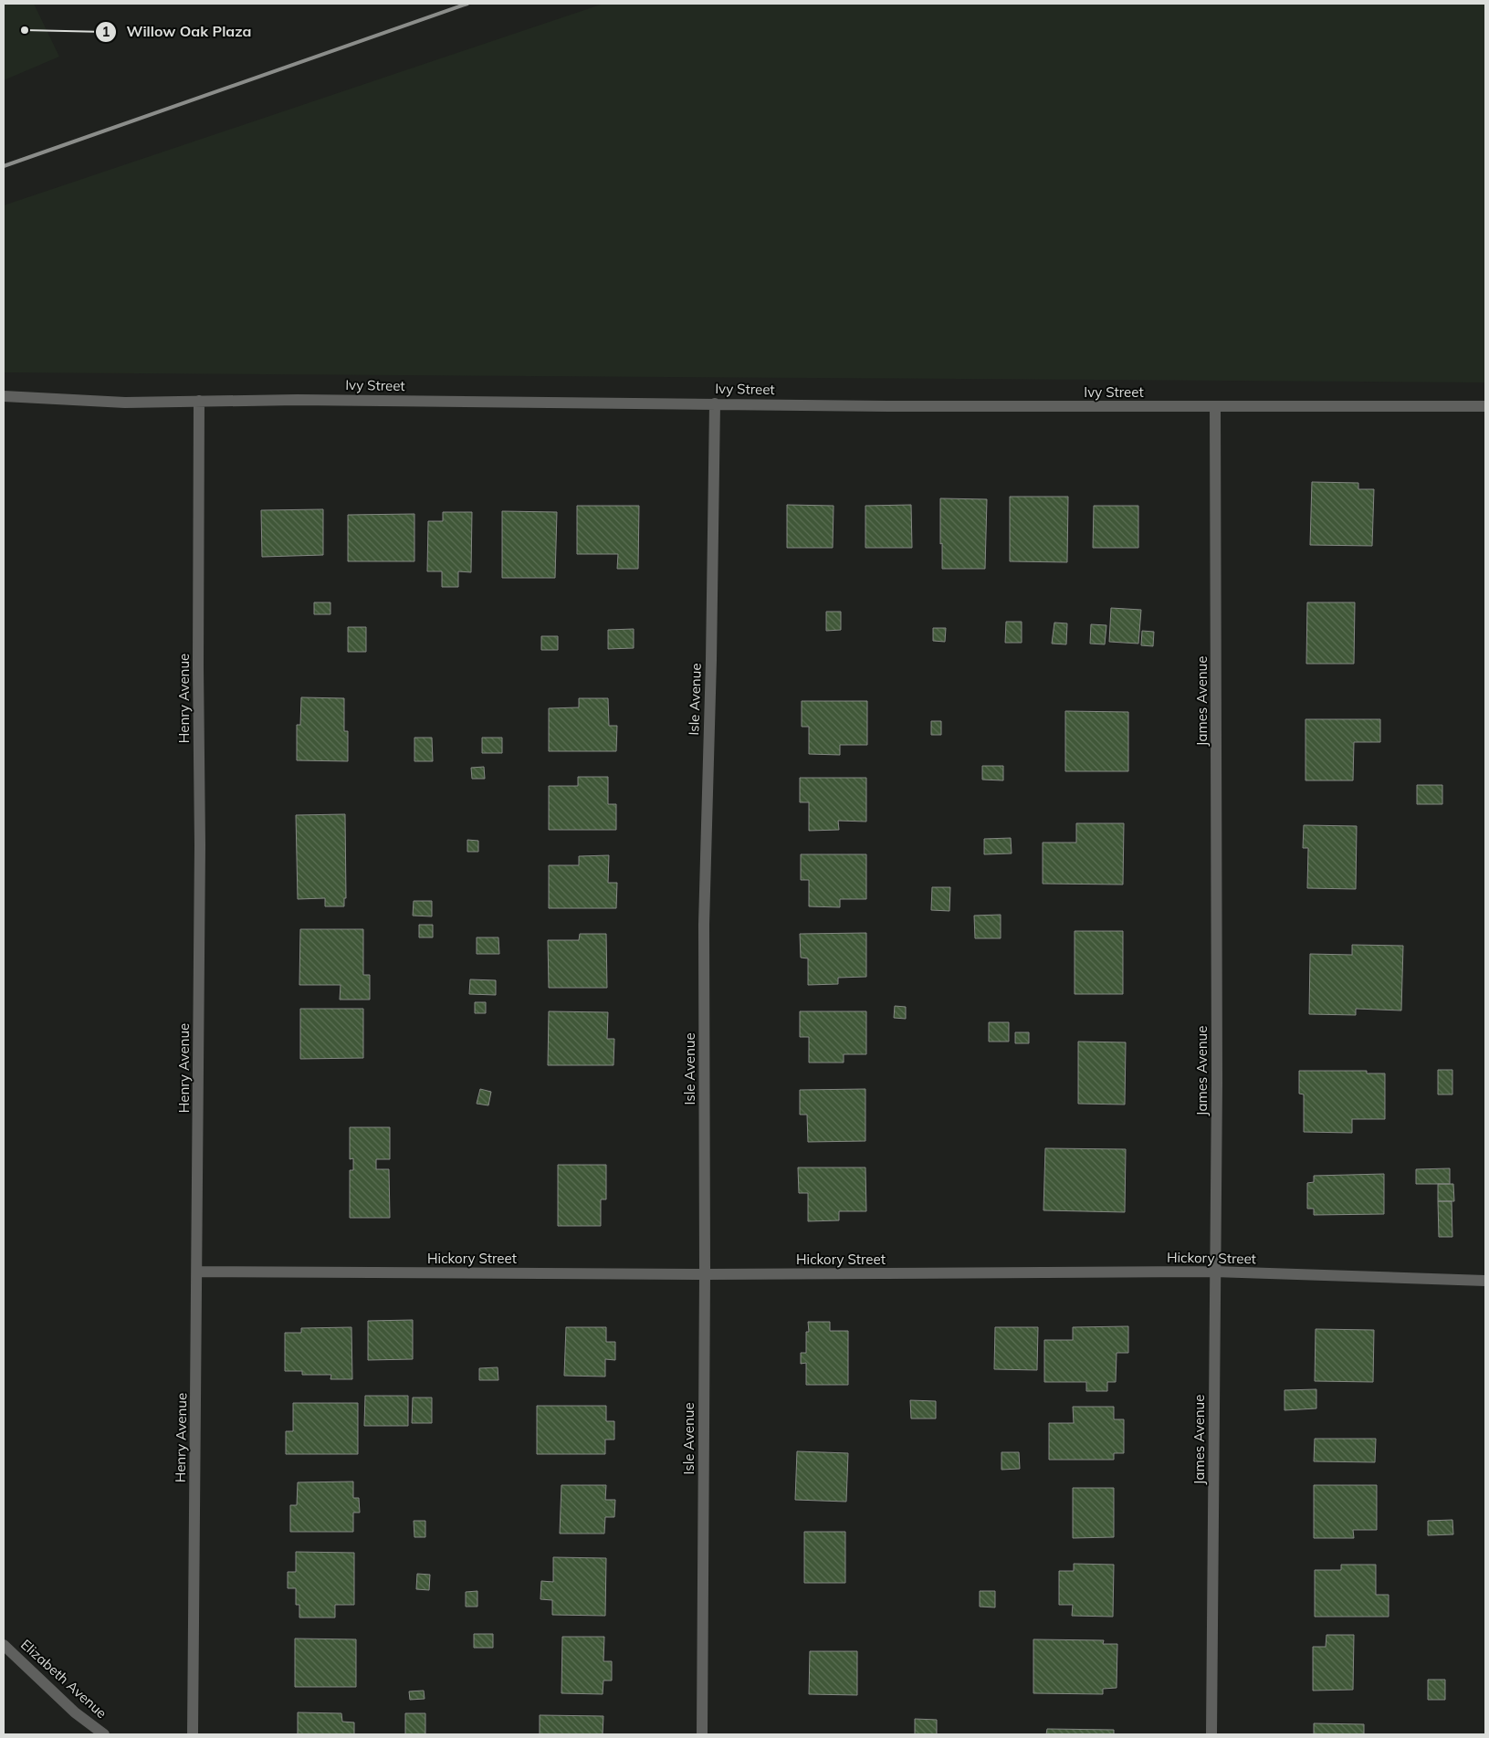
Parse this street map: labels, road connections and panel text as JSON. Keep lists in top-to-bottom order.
{
  "streets": {
    "street": [
      "Ivy Street",
      "Henry Avenue",
      "Isle Avenue",
      "James Avenue",
      "Hickory Street",
      "Elizabeth Avenue"
    ]
  },
  "crossings": [
    ["Ivy Street", "Henry Avenue"],
    ["Ivy Street", "Isle Avenue"],
    ["Ivy Street", "James Avenue"],
    ["Henry Avenue", "Hickory Street"],
    ["Isle Avenue", "Hickory Street"],
    ["James Avenue", "Hickory Street"]
  ],
  "places": ["Willow Oak Plaza"]
}
